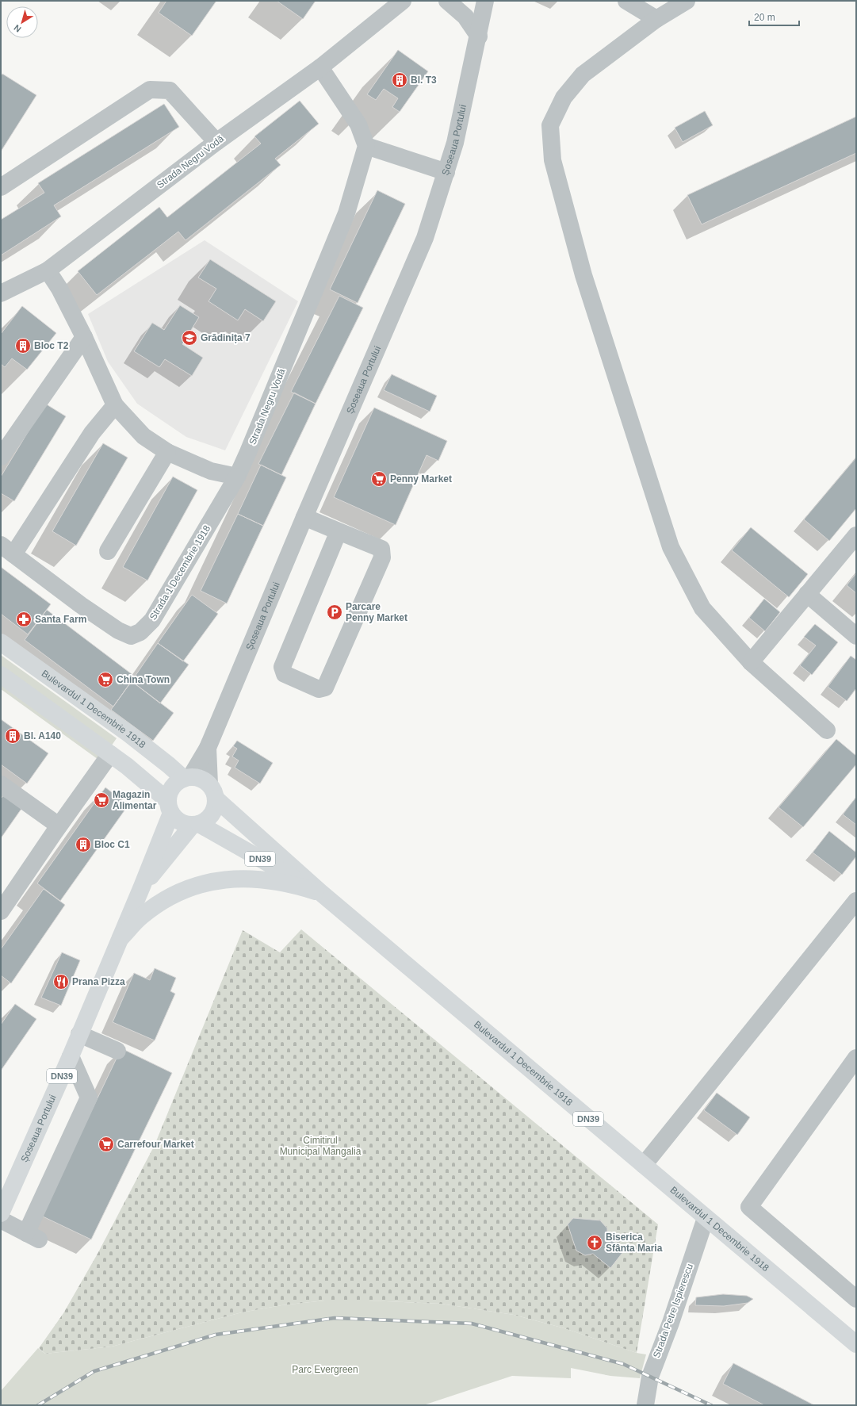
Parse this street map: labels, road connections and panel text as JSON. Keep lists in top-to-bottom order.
{
  "streets": {
    "main road": ["Șoseaua Portului", "Bulevardul 1 Decembrie 1918", "DN39"],
    "street": ["Strada Negru Vodă", "Strada 1 Decembrie 1918", "Strada Petre Ispierescu"]
  },
  "crossings": [
    ["Șoseaua Portului", "Bulevardul 1 Decembrie 1918"],
    ["Șoseaua Portului", "DN39"],
    ["Strada Negru Vodă", "Strada 1 Decembrie 1918"],
    ["Bulevardul 1 Decembrie 1918", "DN39"],
    ["Bulevardul 1 Decembrie 1918", "Strada Petre Ispierescu"]
  ],
  "parks": ["Cimitirul Municipal Mangalia", "Parc Evergreen"],
  "places": {
    "building": [
      "Bl. T3",
      "Bloc T2",
      "Bl. A140",
      "Bloc C1"
    ],
    "school or university": ["Grădinița 7"],
    "supermarket": [
      "Penny Market",
      "China Town",
      "Magazin Alimentar",
      "Carrefour Market"
    ],
    "parking": ["Parcare Penny Market"],
    "pharmacy": ["Santa Farm"],
    "restaurant": ["Prana Pizza"],
    "church": ["Biserica Sfânta Maria"]
  },
  "scale_bar": "20 m",
  "north": "bottom left"
}
